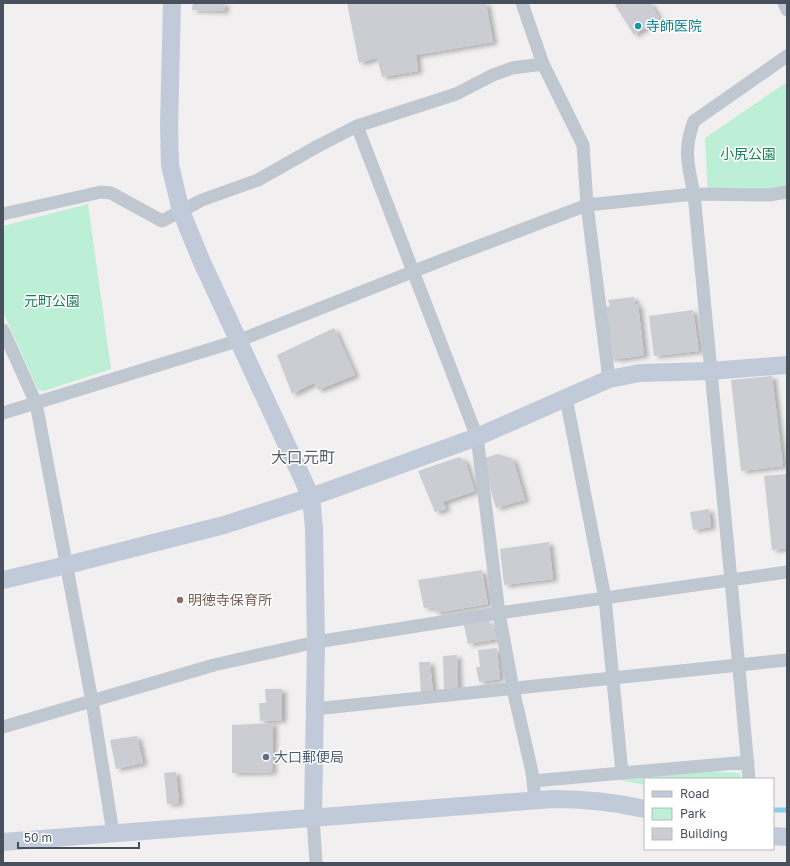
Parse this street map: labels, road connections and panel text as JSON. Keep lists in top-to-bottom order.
{
  "districts": ["大口元町"],
  "parks": ["小尻公園", "元町公園"],
  "places": ["寺師医院", "明徳寺保育所", "大口郵便局"],
  "legend": ["Road", "Park", "Building"],
  "scale_bar": "50 m"
}
